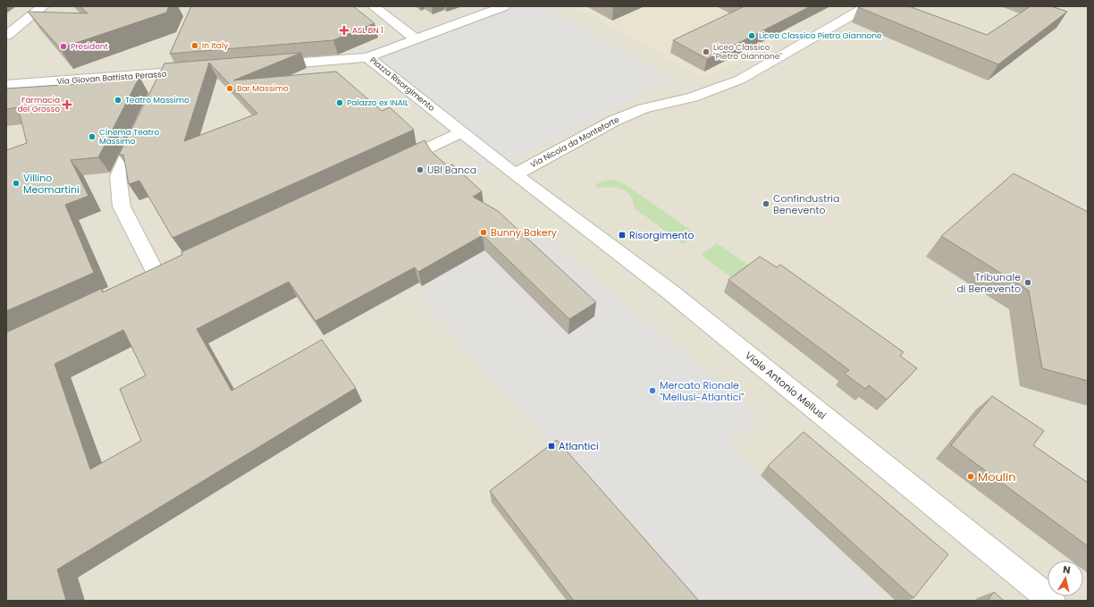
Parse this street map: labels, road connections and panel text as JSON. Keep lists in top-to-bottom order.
{
  "streets": {
    "street": [
      "Via Giovan Battista Perasso",
      "Piazza Risorgimento",
      "Via Nicola da Monteforte",
      "Viale Antonio Mellusi"
    ]
  },
  "crossings": [
    ["Piazza Risorgimento", "Via Nicola da Monteforte"],
    ["Piazza Risorgimento", "Viale Antonio Mellusi"],
    ["Via Nicola da Monteforte", "Viale Antonio Mellusi"]
  ],
  "places": {
    "health": ["ASL BN 1", "Farmacia del Grosso"],
    "other": [
      "Liceo Classico Pietro Giannone",
      "In Italy",
      "President",
      "Liceo Classico \"Pietro Giannone\"",
      "Bar Massimo",
      "Teatro Massimo",
      "Palazzo ex INAIL",
      "Cinema Teatro Massimo",
      "UBI Banca",
      "Villino Meomartini",
      "Confindustria Benevento",
      "Bunny Bakery",
      "Tribunale di Benevento",
      "Mercato Rionale \"Mellusi-Atlantici\"",
      "Moulin"
    ],
    "transit": ["Risorgimento", "Atlantici"]
  },
  "north": "top"
}
